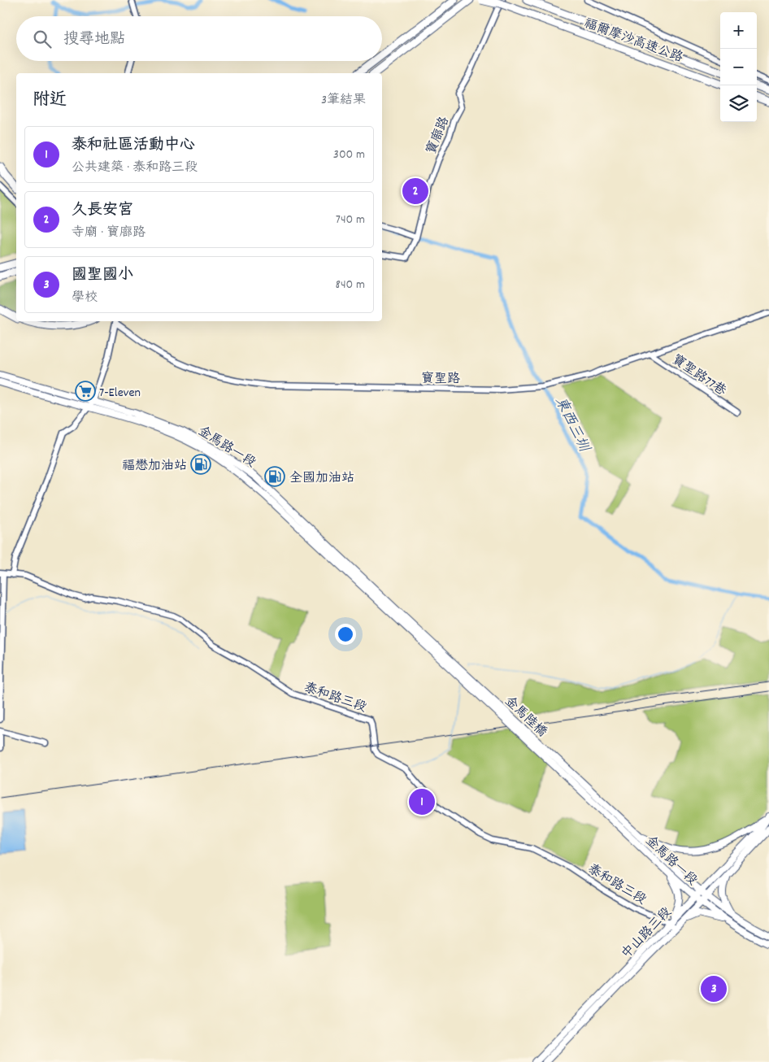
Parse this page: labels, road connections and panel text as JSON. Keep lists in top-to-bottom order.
{
  "streets": {
    "highway": ["福爾摩沙高速公路"],
    "main road": ["金馬路一段", "金馬陸橋", "中山路三段"],
    "street": [
      "寶廍路",
      "寶聖路77巷",
      "寶聖路",
      "泰和路三段"
    ]
  },
  "crossings": [
    ["寶聖路77巷", "寶聖路"],
    ["金馬路一段", "金馬陸橋"],
    ["金馬路一段", "中山路三段"],
    ["泰和路三段", "中山路三段"]
  ],
  "water": ["東西三圳"],
  "places": {
    "supermarket": ["7-Eleven"],
    "fuel station": ["福懋加油站", "全國加油站"]
  },
  "page": {
    "map_buttons": ["+", "−"],
    "search": "搜尋地點",
    "heading": ["附近", "3筆結果"],
    "list": [
      {
        "mark": "1",
        "name": "泰和社區活動中心",
        "note": "公共建築 · 泰和路三段",
        "value": "300 m"
      },
      {
        "mark": "2",
        "name": "久長安宮",
        "note": "寺廟 · 寶廍路",
        "value": "740 m"
      },
      {
        "mark": "3",
        "name": "國聖國小",
        "note": "學校",
        "value": "840 m"
      }
    ],
    "pins": ["2", "1", "3"]
  }
}
